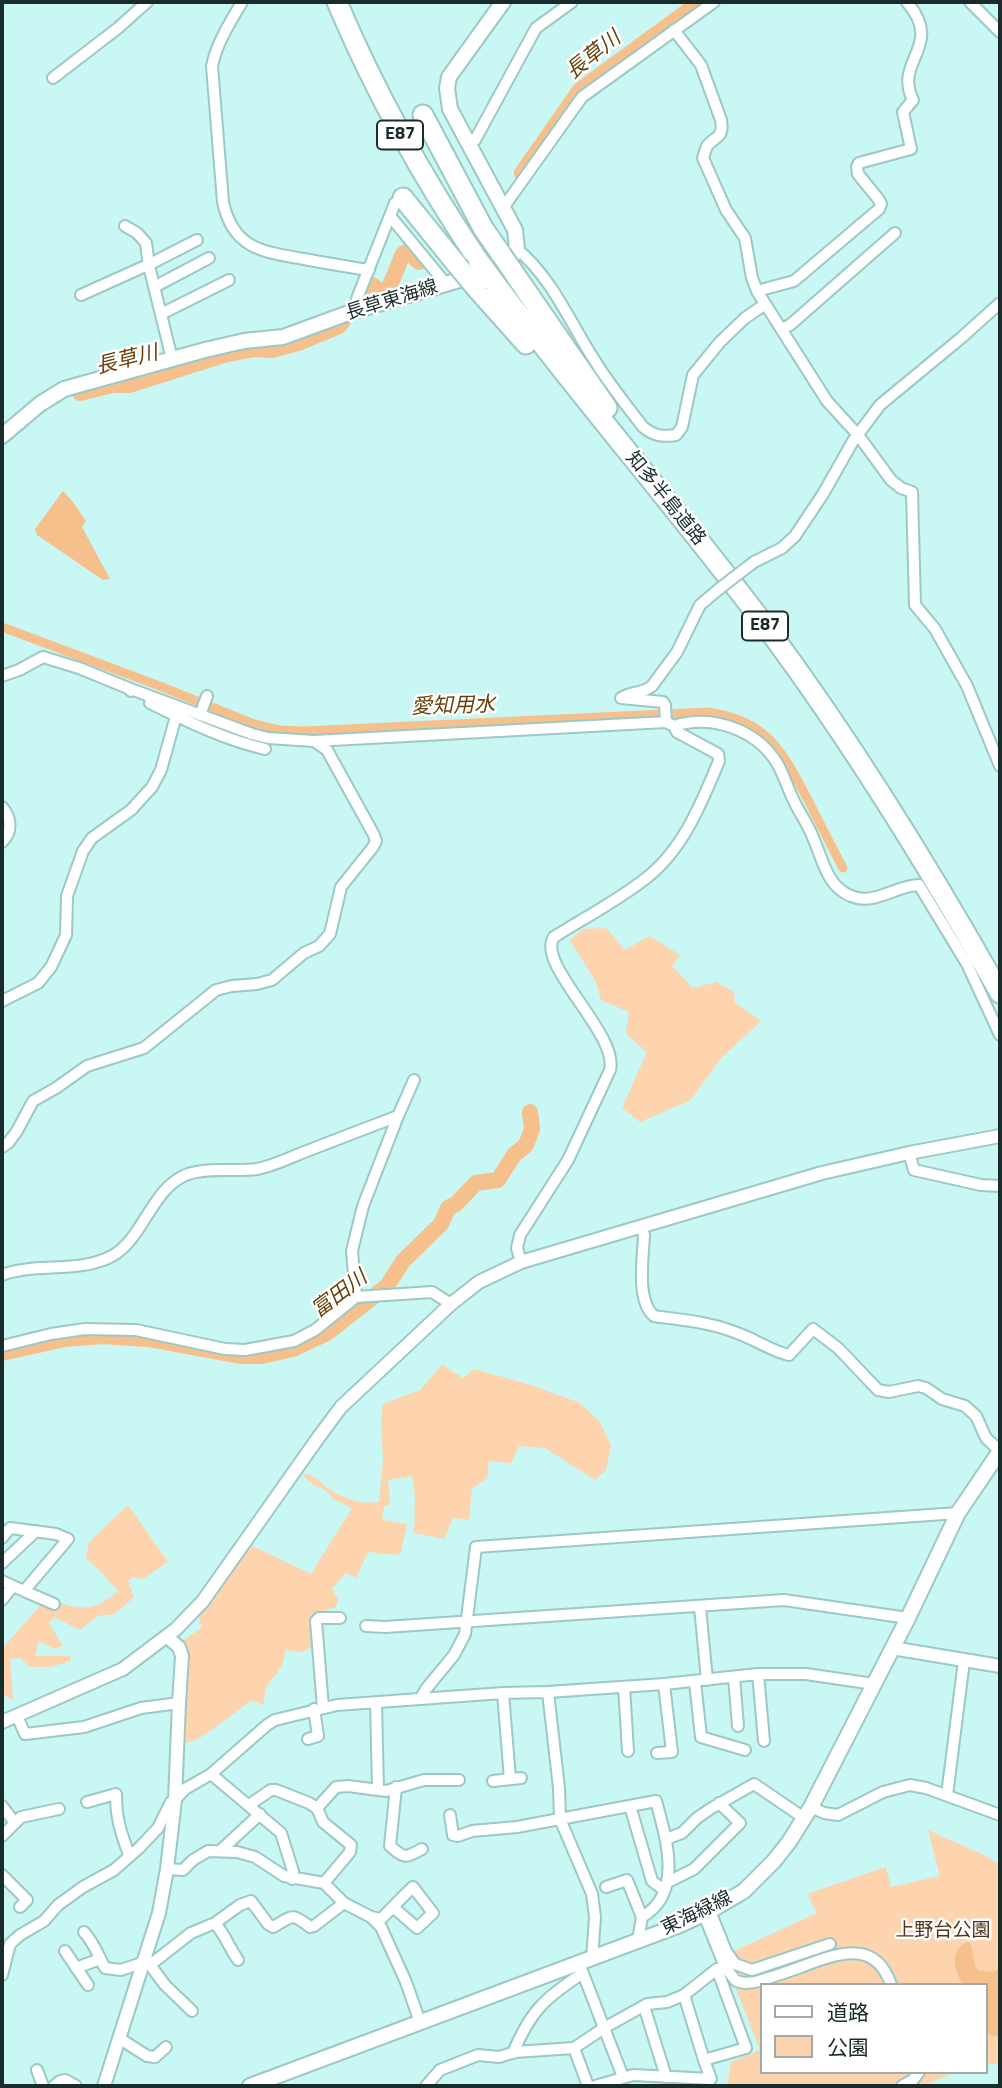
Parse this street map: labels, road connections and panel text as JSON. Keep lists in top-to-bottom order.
{
  "streets": {
    "highway": ["E87", "知多半島道路"],
    "main road": ["長草東海線", "東海緑線"]
  },
  "crossings": [
    ["長草東海線", "知多半島道路"]
  ],
  "water": ["長草川", "愛知用水", "富田川"],
  "parks": ["上野台公園"],
  "legend": ["道路", "公園"]
}
